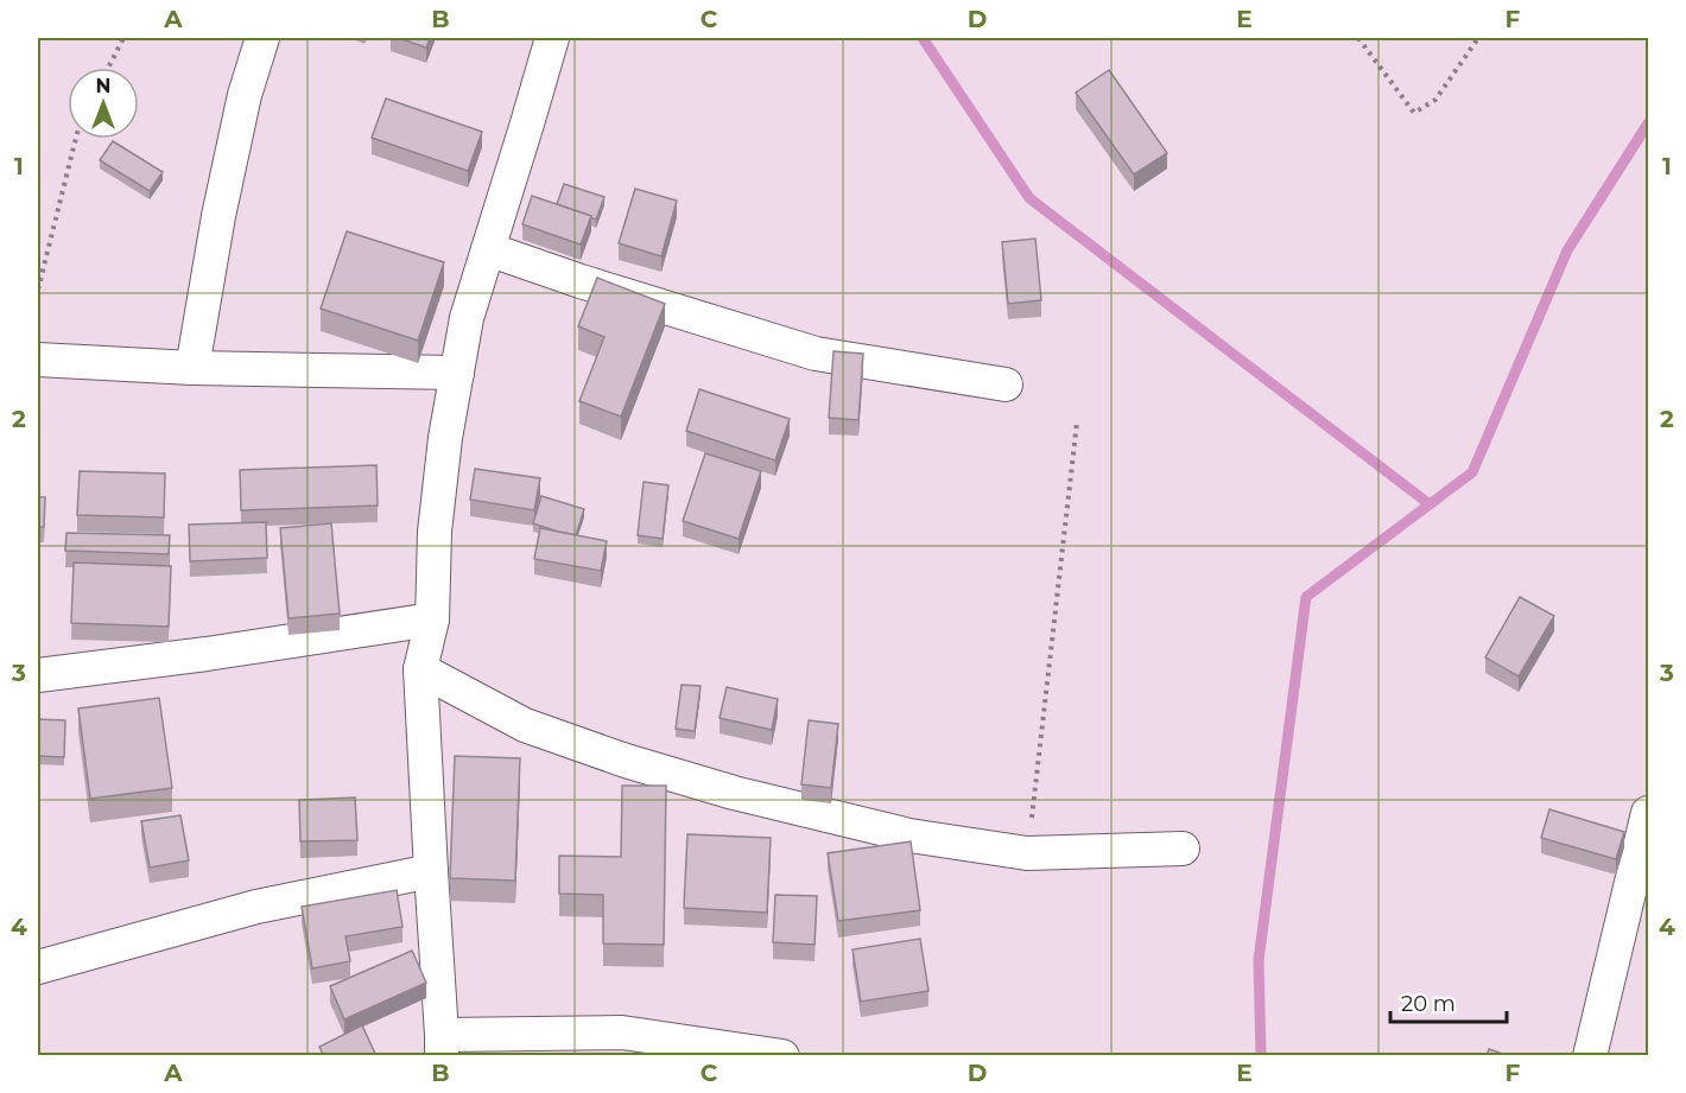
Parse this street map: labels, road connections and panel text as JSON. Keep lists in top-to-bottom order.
{
  "scale_bar": "20 m",
  "north": "top",
  "grid": {
    "columns": [
      "A",
      "B",
      "C",
      "D",
      "E",
      "F"
    ],
    "rows": [
      "1",
      "2",
      "3",
      "4"
    ]
  }
}
